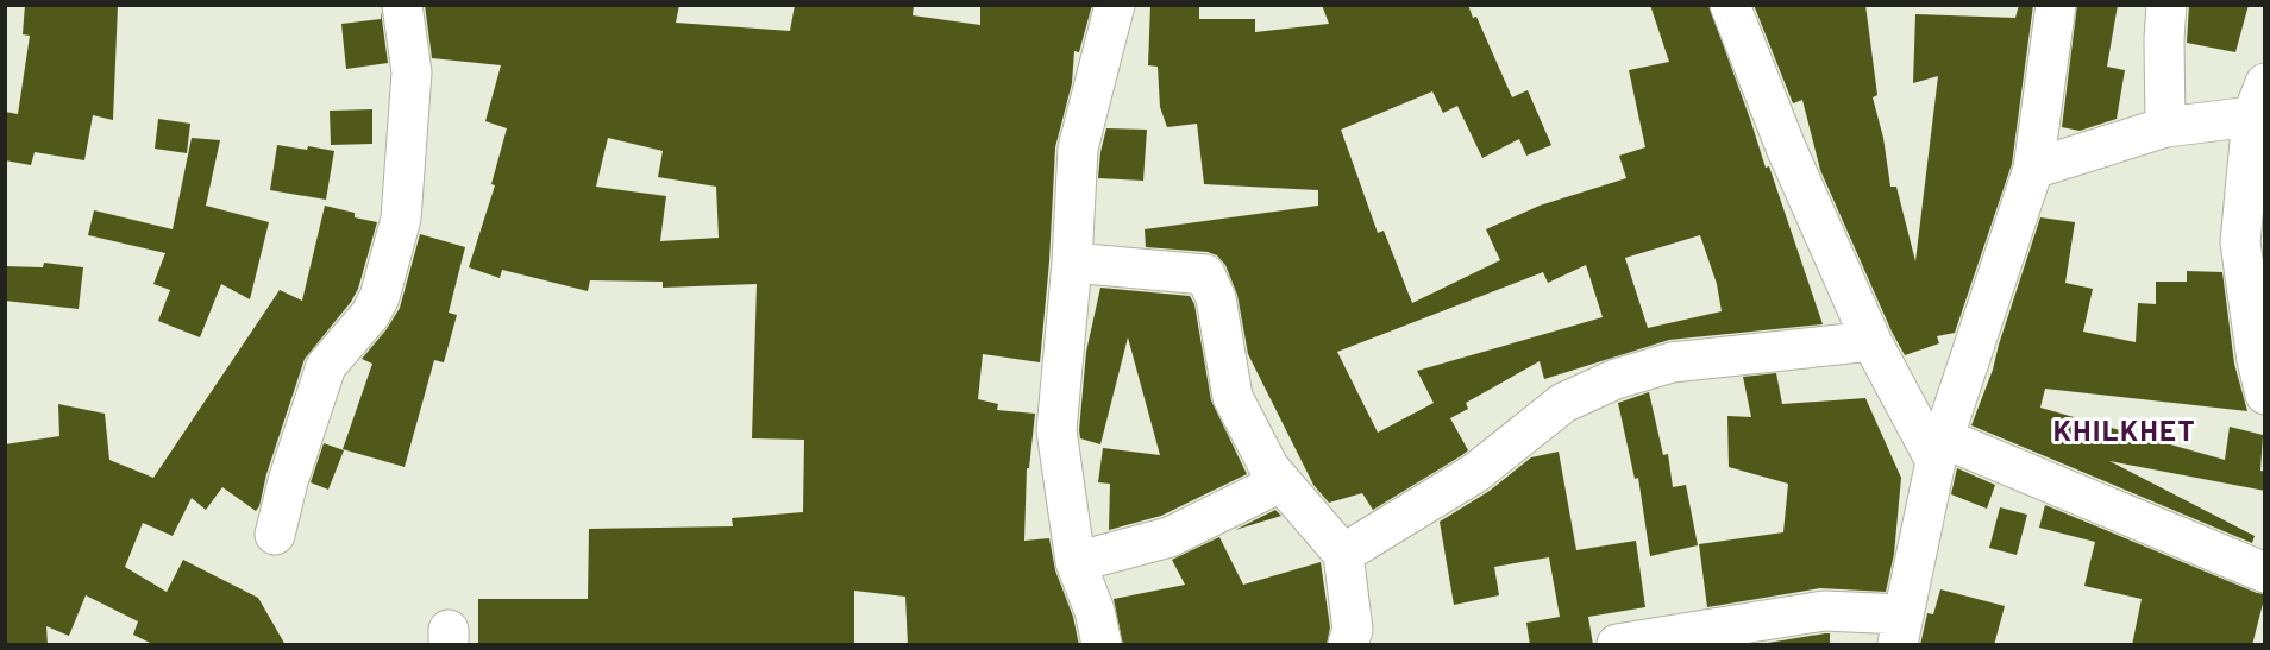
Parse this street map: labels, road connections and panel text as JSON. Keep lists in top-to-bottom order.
{
  "districts": ["KHILKHET"]
}
